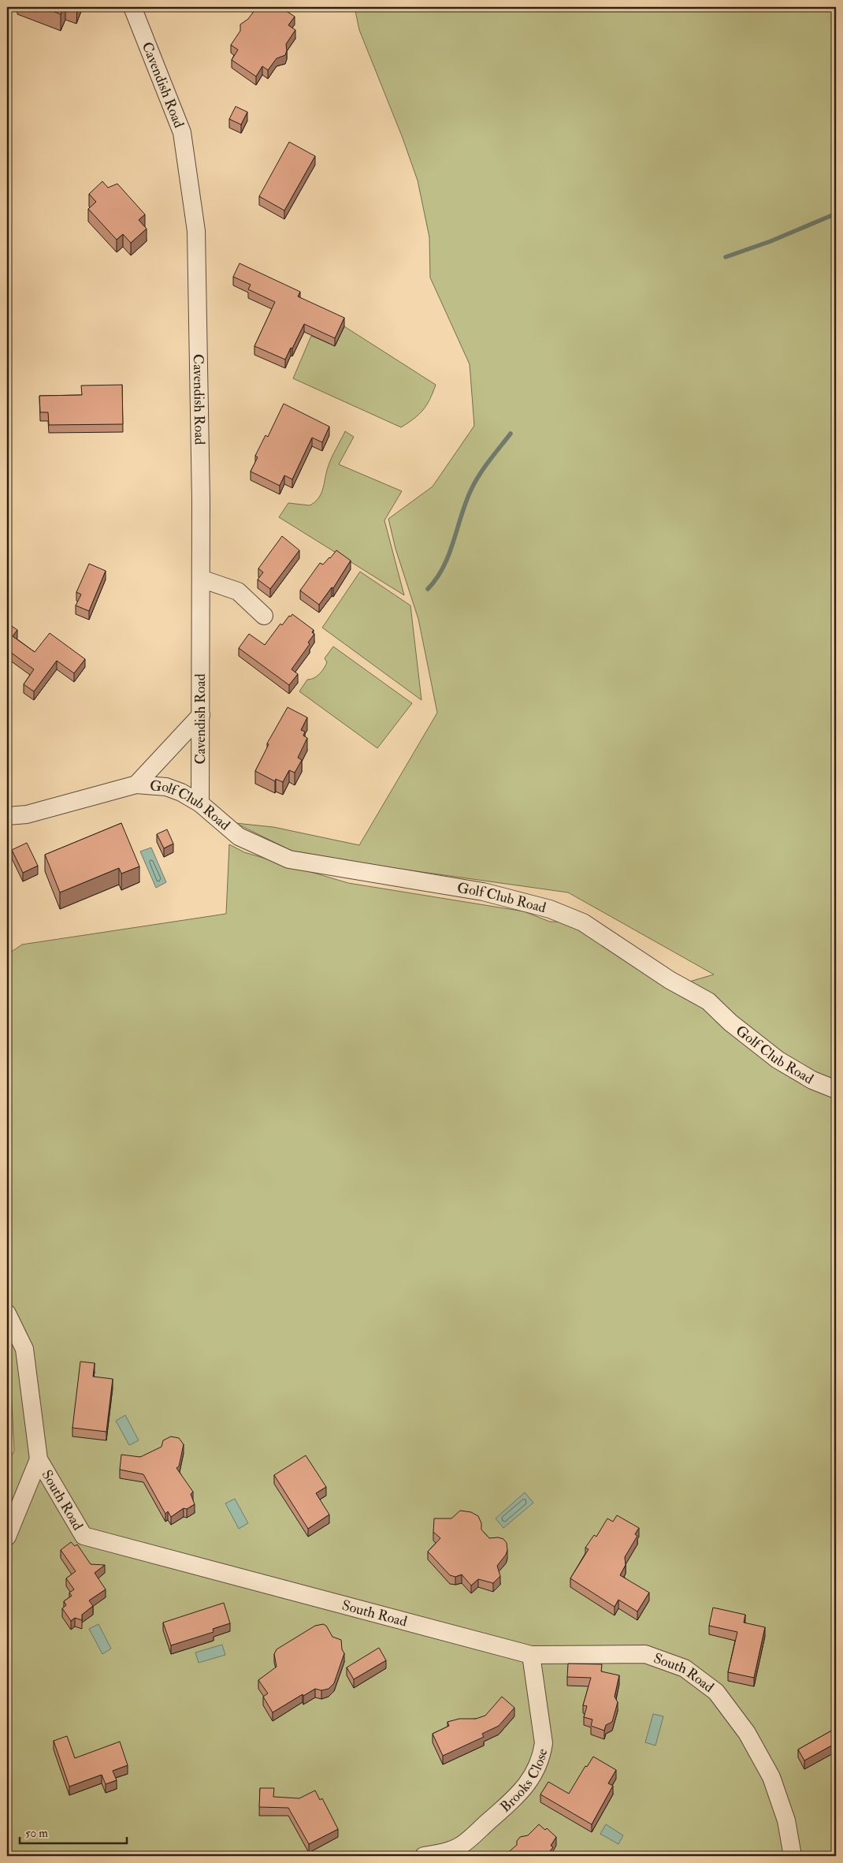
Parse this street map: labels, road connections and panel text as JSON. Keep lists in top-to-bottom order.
{
  "streets": {
    "street": [
      "Cavendish Road",
      "Golf Club Road",
      "South Road",
      "Brooks Close"
    ]
  },
  "crossings": [
    ["Cavendish Road", "Golf Club Road"],
    ["South Road", "Brooks Close"]
  ],
  "scale_bar": "50 m"
}
